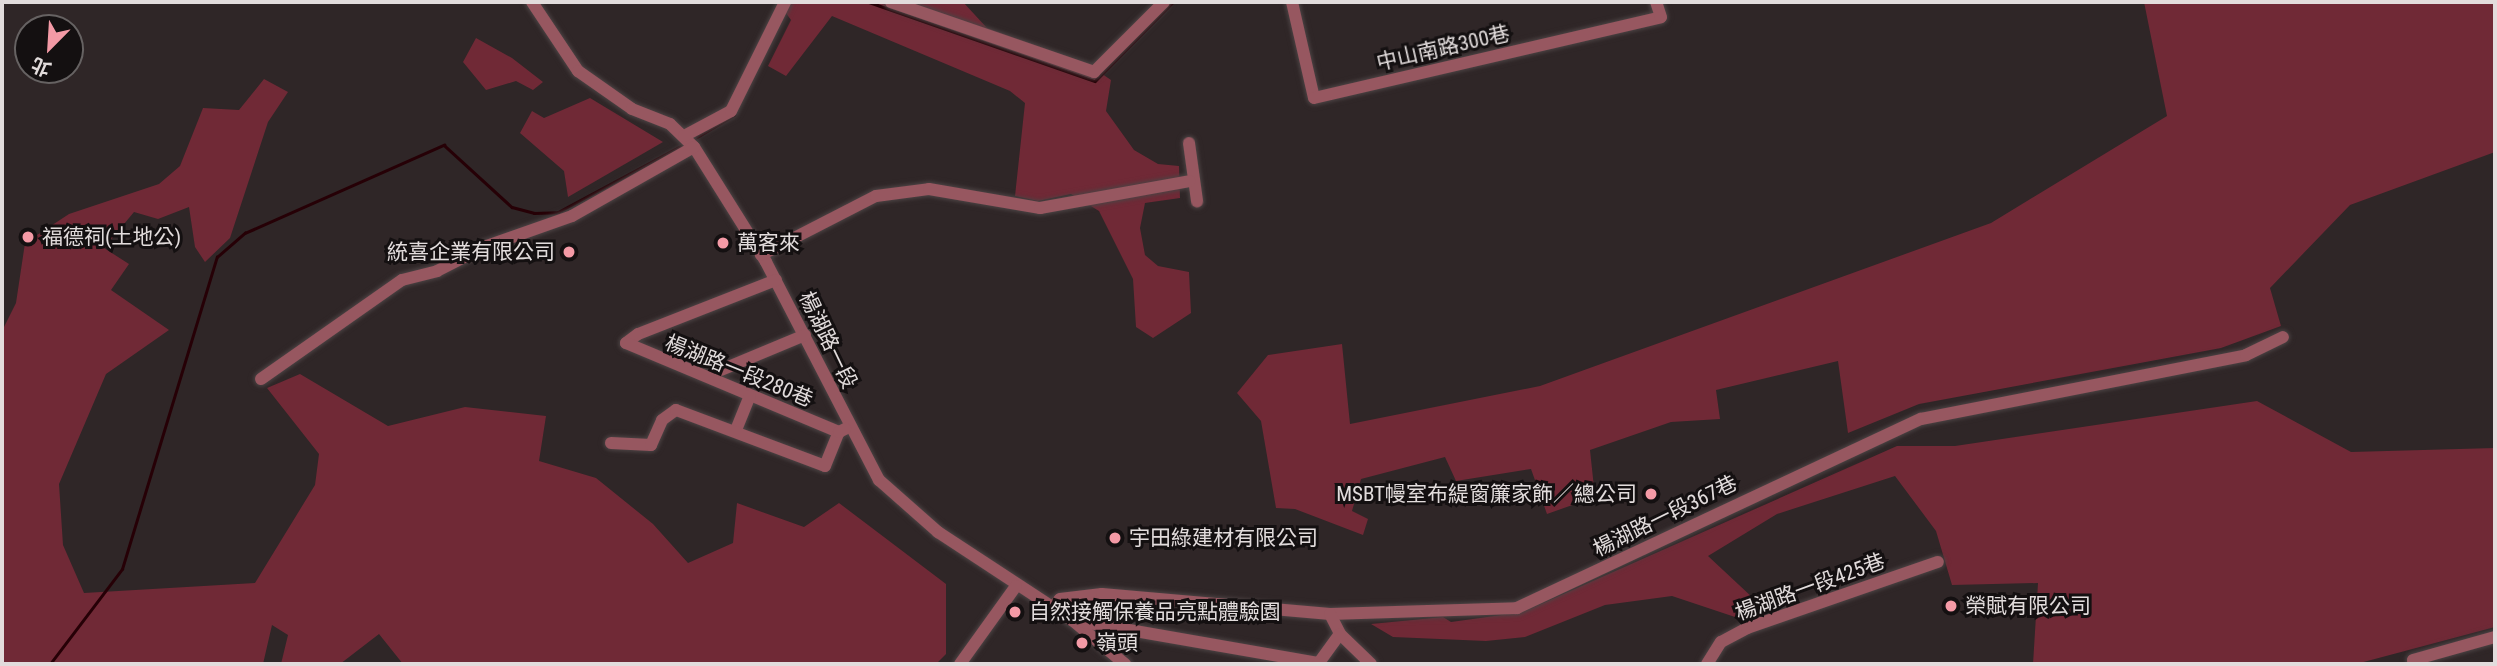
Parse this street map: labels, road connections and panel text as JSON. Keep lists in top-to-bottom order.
{
  "streets": {
    "street": [
      "中山南路300巷",
      "楊湖路一段",
      "楊湖路一段280巷",
      "楊湖路一段367巷",
      "楊湖路一段425巷"
    ]
  },
  "crossings": [
    ["楊湖路一段", "楊湖路一段280巷"],
    ["楊湖路一段", "楊湖路一段367巷"]
  ],
  "places": [
    "福德祠(土地公)",
    "萬客來",
    "統喜企業有限公司",
    "MSBT幔室布緹窗簾家飾／總公司",
    "宇田綠建材有限公司",
    "榮賦有限公司",
    "自然接觸保養品亮點體驗園",
    "嶺頭"
  ],
  "north": "bottom left"
}
